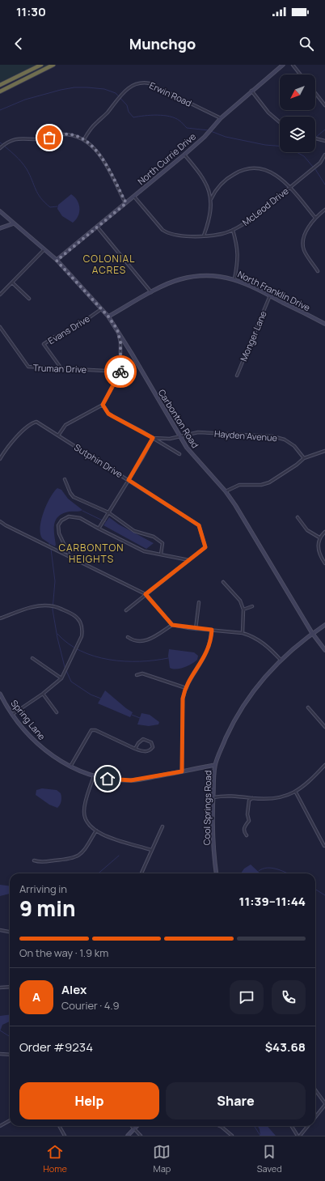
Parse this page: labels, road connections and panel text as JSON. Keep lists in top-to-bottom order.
{
  "streets": {
    "street": [
      "Erwin Road",
      "North Currie Drive",
      "McLeod Drive",
      "North Franklin Drive",
      "Evans Drive",
      "Monger Lane",
      "Truman Drive",
      "Carbonton Road",
      "Hayden Avenue",
      "Sutphin Drive",
      "Spring Lane",
      "Cool Springs Road"
    ]
  },
  "crossings": [
    ["Erwin Road", "North Currie Drive"],
    ["North Currie Drive", "McLeod Drive"],
    ["North Currie Drive", "Carbonton Road"],
    ["North Franklin Drive", "Monger Lane"],
    ["North Franklin Drive", "Carbonton Road"],
    ["Evans Drive", "Truman Drive"],
    ["Evans Drive", "Carbonton Road"],
    ["Carbonton Road", "Hayden Avenue"],
    ["Carbonton Road", "Cool Springs Road"],
    ["Spring Lane", "Cool Springs Road"]
  ],
  "districts": ["COLONIAL ACRES", "CARBONTON HEIGHTS"],
  "north": "bottom left",
  "page": {
    "status": "11:30",
    "header": "Munchgo",
    "heading": ["9 min", "Arriving in", "11:39–11:44"],
    "panel": [
      "Alex",
      "Courier · 4.9",
      "Order #9234",
      "$43.68"
    ],
    "bar": "On the way · 1.9 km",
    "round": "A",
    "buttons": ["Help", "Share"],
    "tabs": ["Home", "Map", "Saved"]
  }
}
